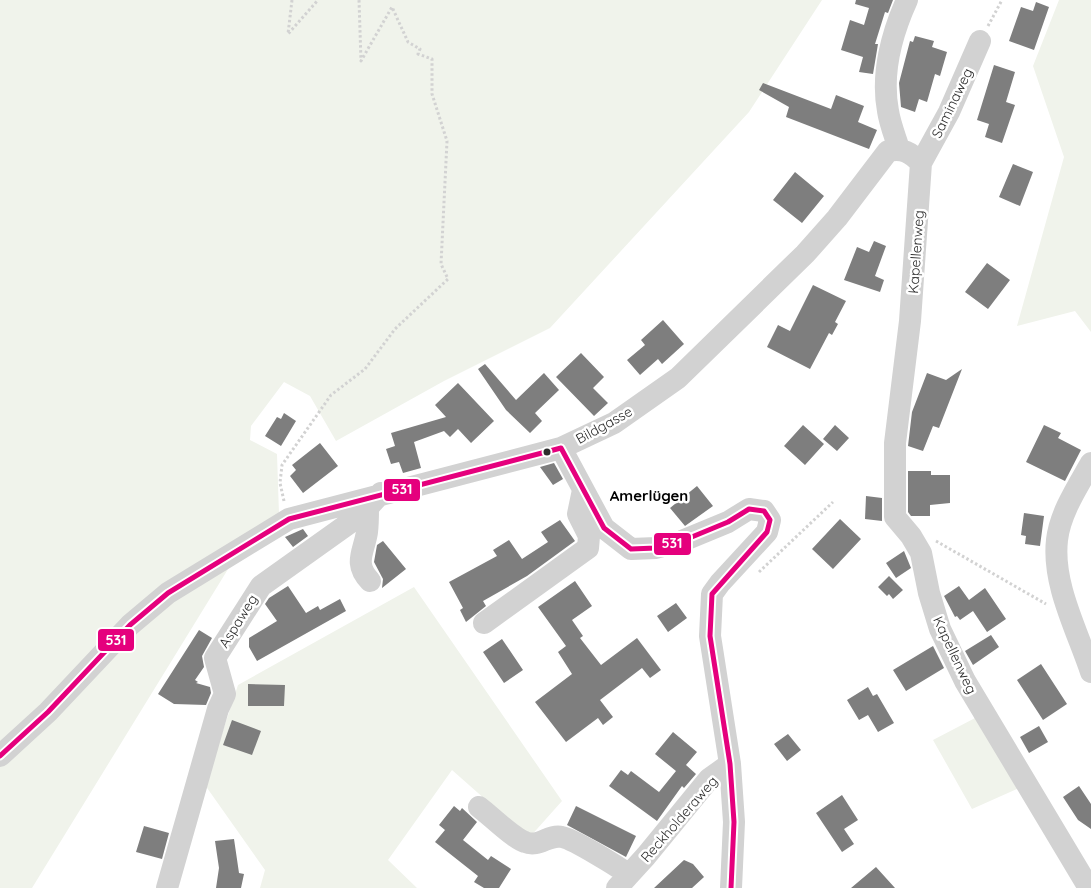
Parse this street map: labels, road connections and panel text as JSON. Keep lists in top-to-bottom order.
{
  "streets": {
    "street": [
      "Saminaweg",
      "Kapellenweg",
      "Bildgasse",
      "Aspaweg",
      "Reckholderaweg"
    ]
  },
  "crossings": [
    ["Saminaweg", "Kapellenweg"],
    ["Bildgasse", "Aspaweg"],
    ["Bildgasse", "Reckholderaweg"]
  ],
  "districts": ["Amerlügen"],
  "lines": ["transit line 531"]
}
